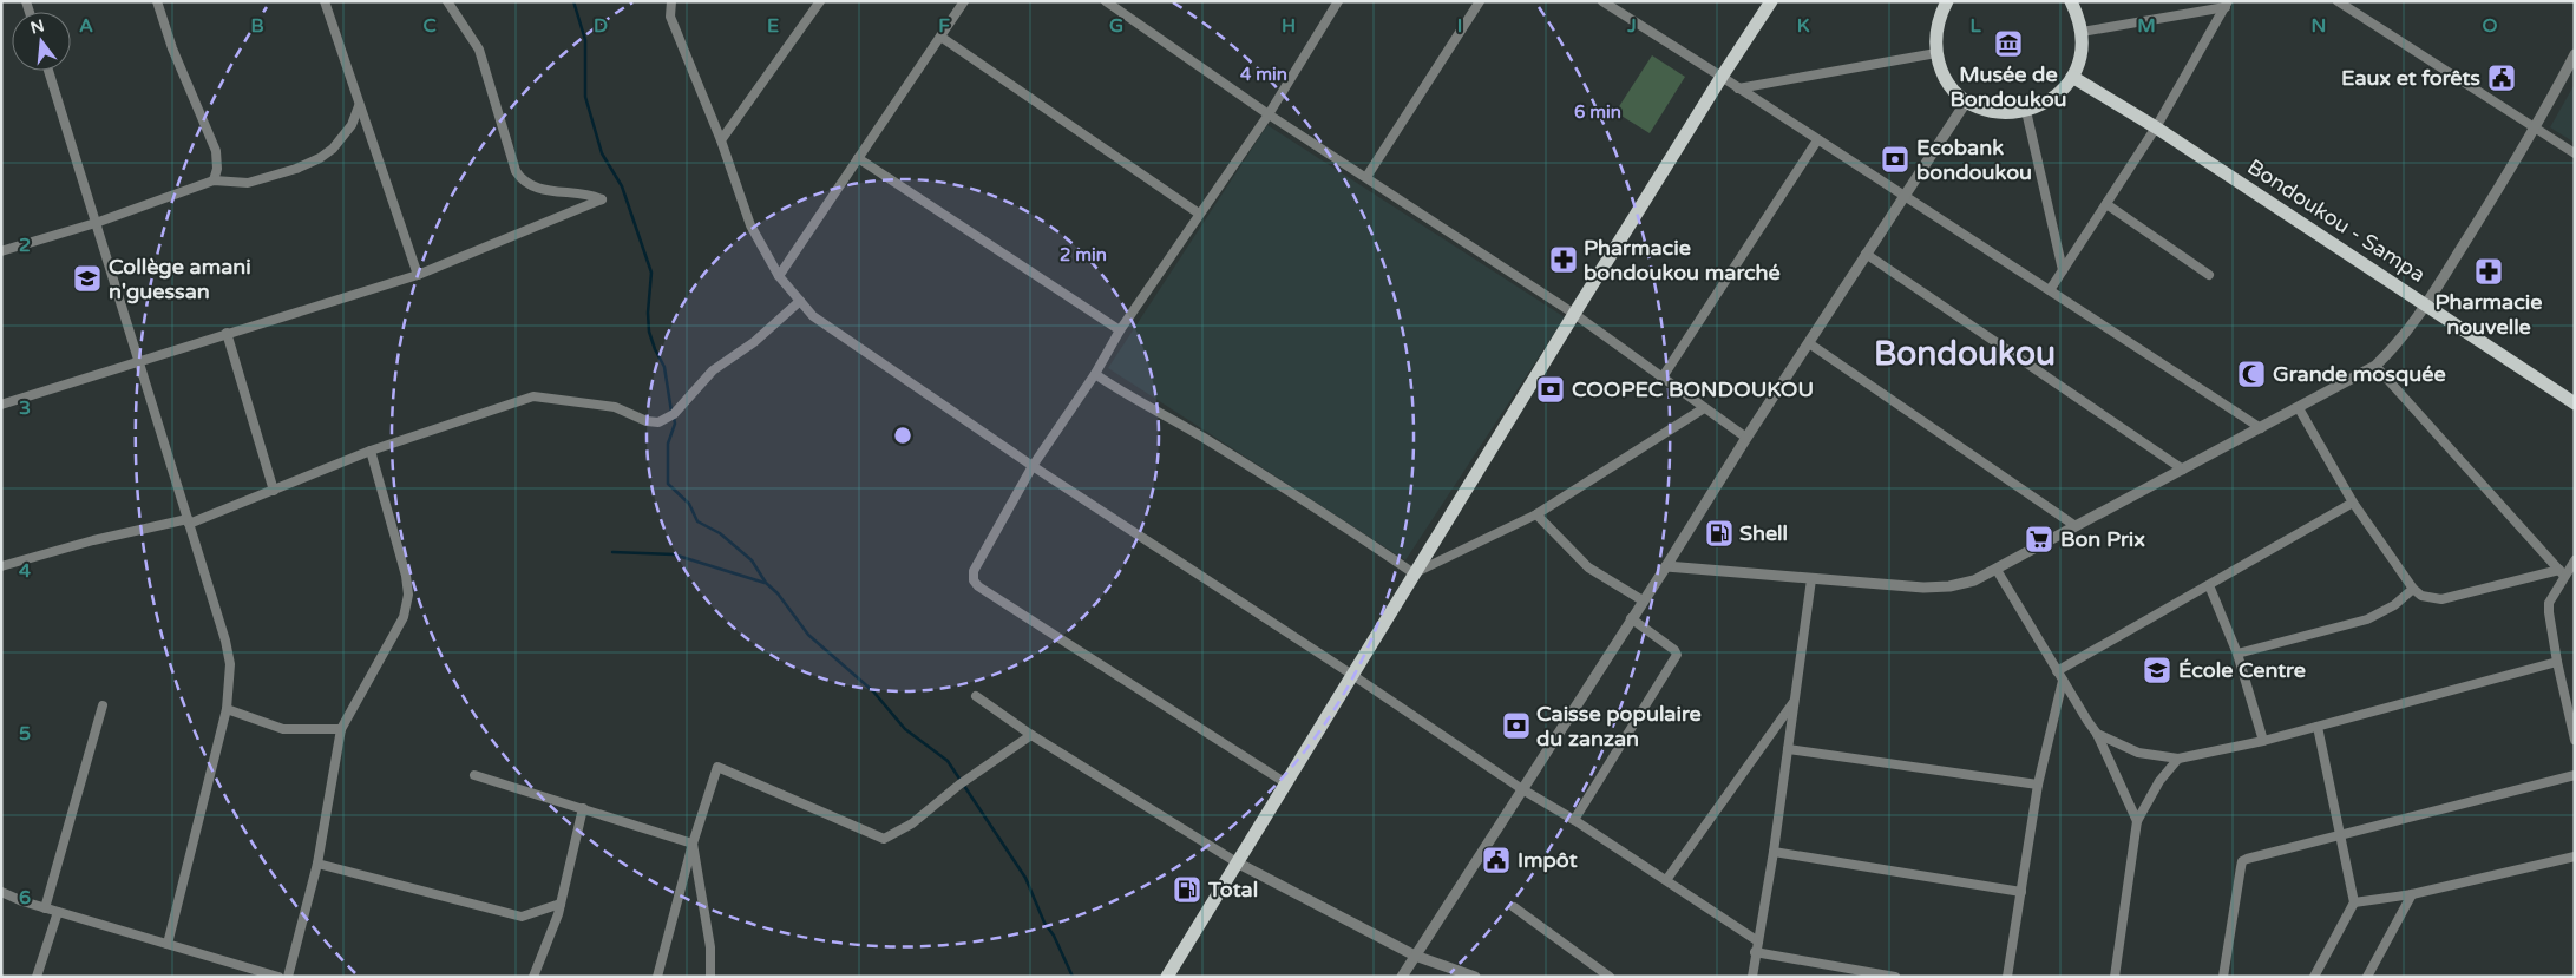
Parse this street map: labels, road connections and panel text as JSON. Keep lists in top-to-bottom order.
{
  "streets": {
    "main road": ["Bondoukou - Sampa"]
  },
  "districts": ["Bondoukou"],
  "places": {
    "museum": ["Musée de Bondoukou"],
    "public building": ["Eaux et forêts", "Impôt"],
    "bank": ["Ecobank bondoukou", "COOPEC BONDOUKOU", "Caisse populaire du zanzan"],
    "pharmacy": ["Pharmacie bondoukou marché", "Pharmacie nouvelle"],
    "school or university": ["Collège amani n'guessan", "École Centre"],
    "mosque": ["Grande mosquée"],
    "fuel station": ["Shell", "Total"],
    "supermarket": ["Bon Prix"]
  },
  "north": "top",
  "grid": {
    "columns": [
      "A",
      "B",
      "C",
      "D",
      "E",
      "F",
      "G",
      "H",
      "I",
      "J",
      "K",
      "L",
      "M",
      "N",
      "O"
    ],
    "rows": [
      "2",
      "3",
      "4",
      "5",
      "6"
    ]
  },
  "rings": ["4 min", "6 min", "2 min"]
}
